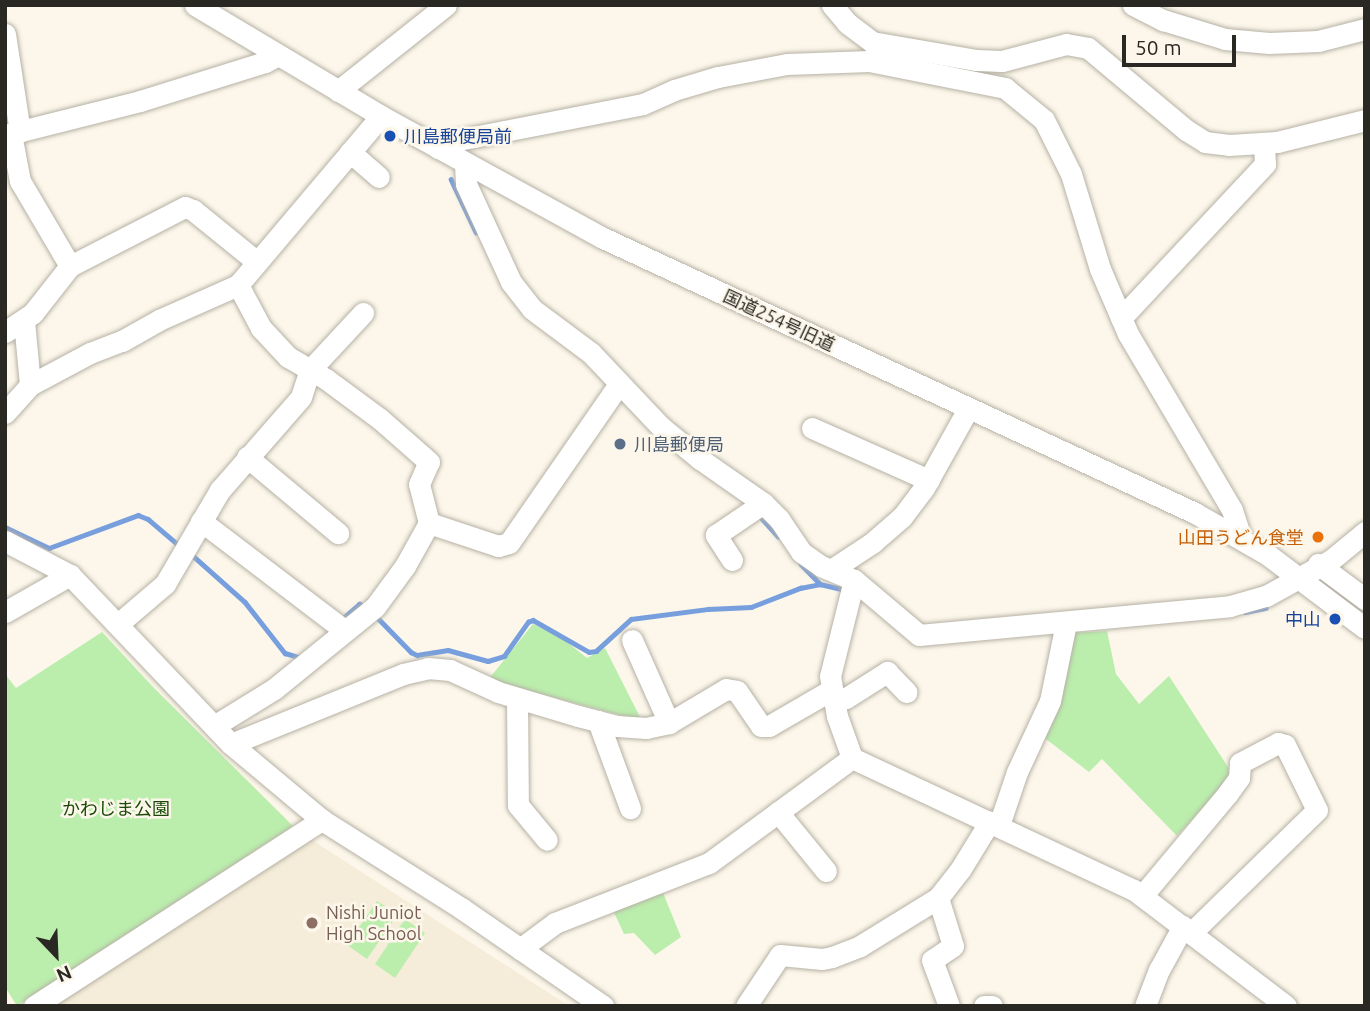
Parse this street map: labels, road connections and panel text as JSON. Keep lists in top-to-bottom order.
{
  "streets": {
    "street": ["国道254号旧道"]
  },
  "parks": ["かわじま公園"],
  "places": [
    "川島郵便局前",
    "川島郵便局",
    "山田うどん食堂",
    "中山",
    "Nishi Juniot High School"
  ],
  "scale_bar": "50 m",
  "north": "bottom right"
}
